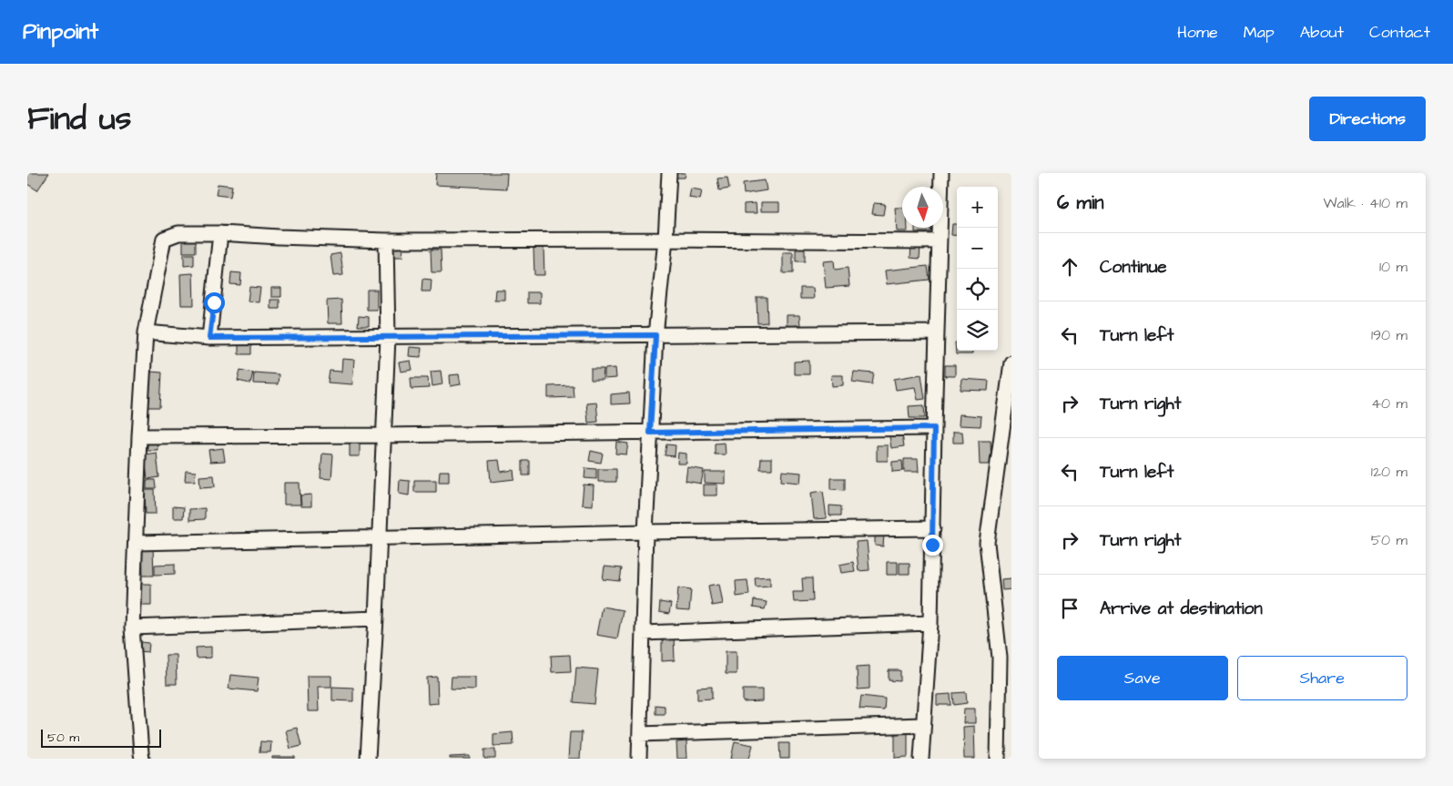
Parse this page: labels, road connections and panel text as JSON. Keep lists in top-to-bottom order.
{
  "scale_bar": "50 m",
  "north": "bottom",
  "page": {
    "header": "Pinpoint",
    "nav": [
      "Home",
      "Map",
      "About",
      "Contact"
    ],
    "title": "Find us",
    "buttons": [
      "Directions",
      ["Save", "Share"]
    ],
    "heading": ["6 min", "Walk · 410 m"],
    "map_buttons": ["+", "−"],
    "list": [
      ["Continue", "10 m"],
      ["Turn left", "190 m"],
      ["Turn right", "40 m"],
      ["Turn left", "120 m"],
      ["Turn right", "50 m"],
      "Arrive at destination"
    ],
    "scale": "50 m"
  }
}
